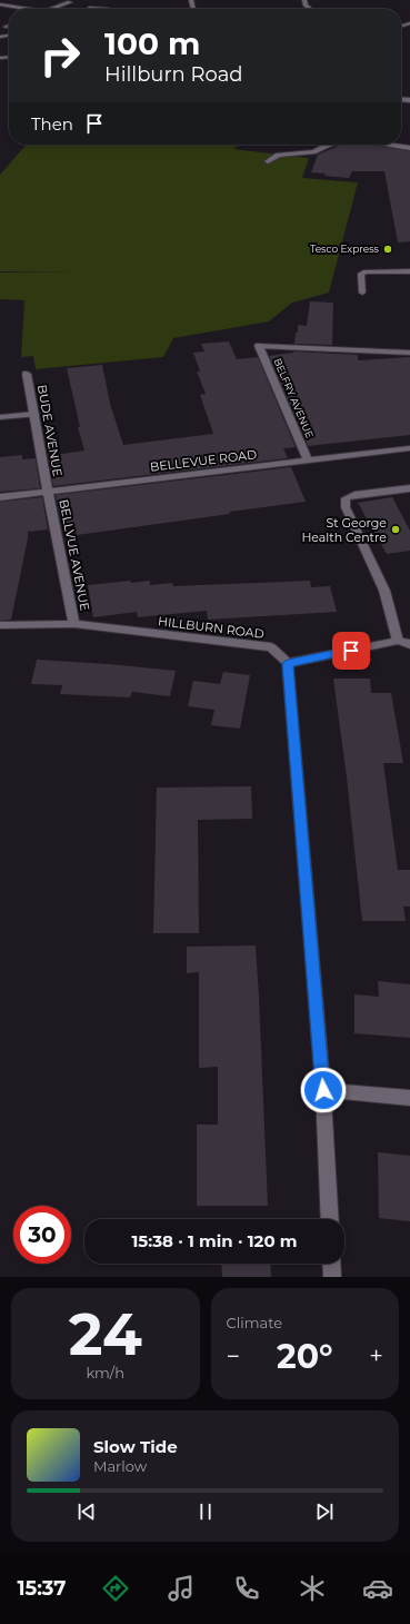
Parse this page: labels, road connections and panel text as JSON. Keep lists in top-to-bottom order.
{
  "streets": {
    "street": [
      "BELFRY AVENUE",
      "BUDE AVENUE",
      "BELLEVUE ROAD",
      "BELLVUE AVENUE",
      "HILLBURN ROAD"
    ]
  },
  "crossings": [
    ["BELFRY AVENUE", "BELLEVUE ROAD"],
    ["BUDE AVENUE", "BELLEVUE ROAD"],
    ["BUDE AVENUE", "BELLVUE AVENUE"],
    ["BELLEVUE ROAD", "BELLVUE AVENUE"],
    ["BELLVUE AVENUE", "HILLBURN ROAD"]
  ],
  "places": ["Tesco Express", "St George Health Centre"],
  "page": {
    "turn": ["100 m", "Hillburn Road"],
    "then": "Then",
    "limit": "30",
    "trip": "15:38 · 1 min · 120 m",
    "tile": [
      ["24", "km/h"],
      "Climate"
    ],
    "heat": ["−", "20°", "+"],
    "song": ["Slow Tide", "Marlow"],
    "tabs": "15:37"
  }
}
